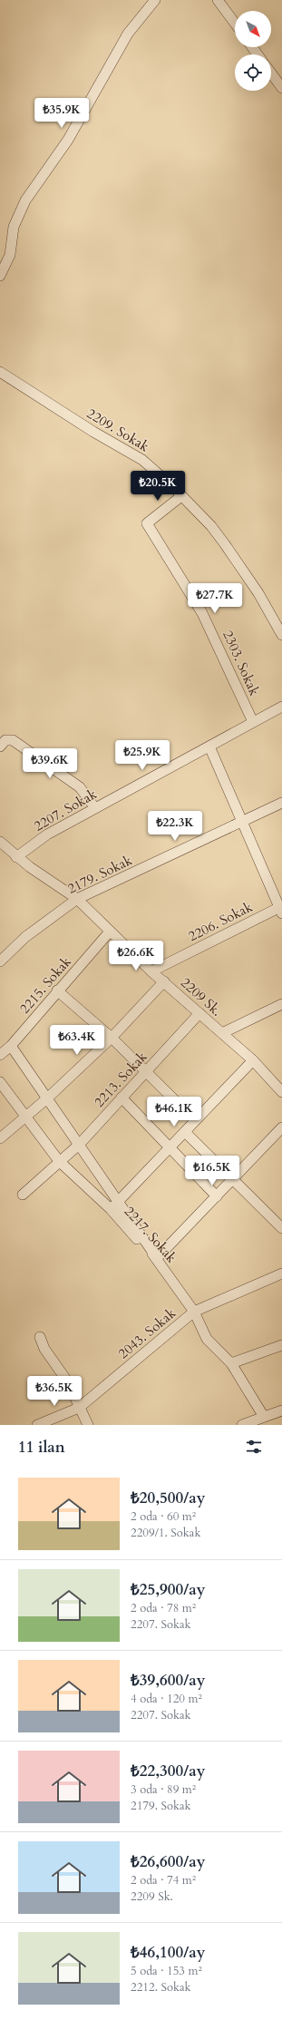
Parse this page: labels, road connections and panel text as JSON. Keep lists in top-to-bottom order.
{
  "streets": {
    "street": [
      "2209. Sokak",
      "2303. Sokak",
      "2207. Sokak",
      "2179. Sokak",
      "2206. Sokak",
      "2215. Sokak",
      "2209 Sk.",
      "2213. Sokak",
      "2217. Sokak",
      "2043. Sokak"
    ]
  },
  "crossings": [
    ["2209. Sokak", "2303. Sokak"],
    ["2303. Sokak", "2207. Sokak"],
    ["2207. Sokak", "2209 Sk."],
    ["2179. Sokak", "2209 Sk."],
    ["2206. Sokak", "2209 Sk."],
    ["2215. Sokak", "2209 Sk."],
    ["2209 Sk.", "2213. Sokak"],
    ["2213. Sokak", "2217. Sokak"],
    ["2217. Sokak", "2043. Sokak"]
  ],
  "north": "bottom right",
  "page": {
    "price": [
      "₺35.9K",
      "₺20.5K",
      "₺27.7K",
      "₺25.9K",
      "₺39.6K",
      "₺22.3K",
      "₺26.6K",
      "₺63.4K",
      "₺46.1K",
      "₺16.5K",
      "₺36.5K"
    ],
    "heading": "11 ilan",
    "list": [
      {
        "name": "₺20,500/ay",
        "note": "2 oda · 60 m² · 2209/1. Sokak"
      },
      {
        "name": "₺25,900/ay",
        "note": "2 oda · 78 m² · 2207. Sokak"
      },
      {
        "name": "₺39,600/ay",
        "note": "4 oda · 120 m² · 2207. Sokak"
      },
      {
        "name": "₺22,300/ay",
        "note": "3 oda · 89 m² · 2179. Sokak"
      },
      {
        "name": "₺26,600/ay",
        "note": "2 oda · 74 m² · 2209 Sk."
      },
      {
        "name": "₺46,100/ay",
        "note": "5 oda · 153 m² · 2212. Sokak"
      }
    ]
  }
}
